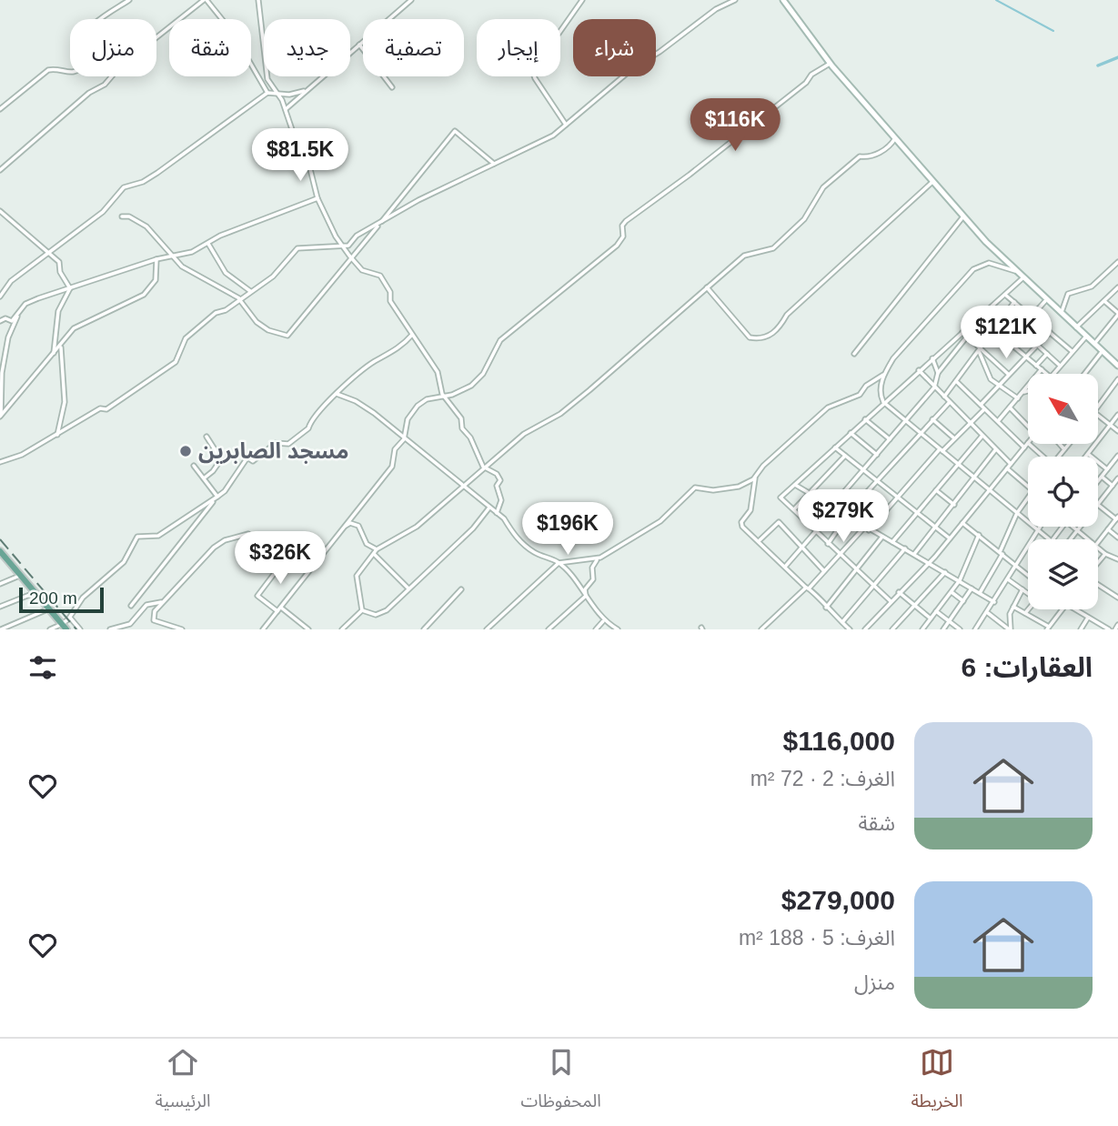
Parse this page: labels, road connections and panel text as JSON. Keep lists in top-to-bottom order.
{
  "places": ["مسجد الصابرين"],
  "scale_bar": "200 m",
  "north": "top left",
  "page": {
    "chip": [
      "شراء",
      "إيجار",
      "تصفية",
      "جديد",
      "شقة",
      "منزل"
    ],
    "price": [
      "$116K",
      "$81.5K",
      "$121K",
      "$279K",
      "$196K",
      "$326K"
    ],
    "scale": "200 m",
    "heading": "العقارات: 6",
    "list": [
      {
        "name": "$116,000",
        "note": "الغرف: 2 · 72 m² · شقة"
      },
      {
        "name": "$279,000",
        "note": "الغرف: 5 · 188 m² · منزل"
      }
    ],
    "tabs": ["الخريطة", "المحفوظات", "الرئيسية"]
  }
}
